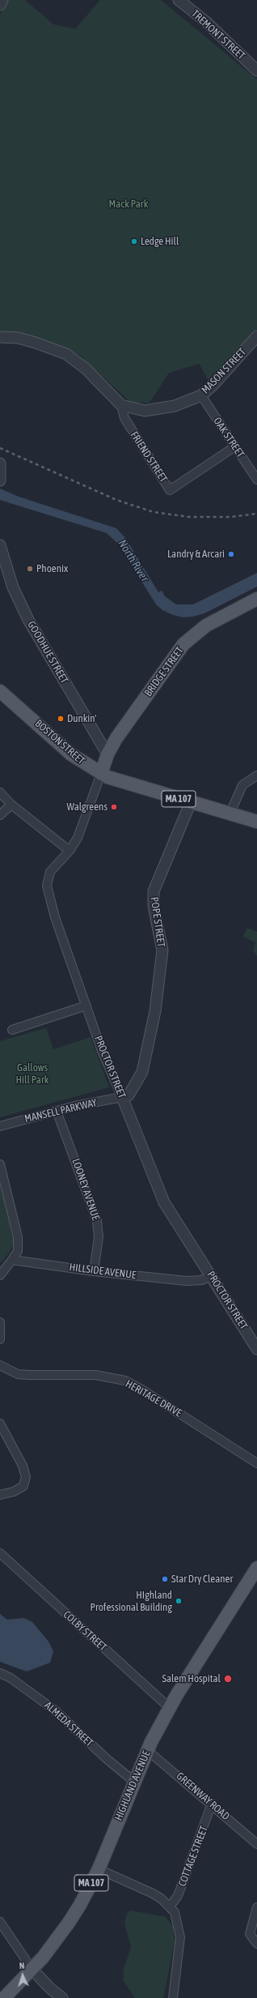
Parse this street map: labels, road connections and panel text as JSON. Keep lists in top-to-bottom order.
{
  "streets": {
    "main road": [
      "BRIDGE STREET",
      "BOSTON STREET",
      "MA 107",
      "HIGHLAND AVENUE"
    ],
    "street": [
      "TREMONT STREET",
      "MASON STREET",
      "OAK STREET",
      "FRIEND STREET",
      "GOODHUE STREET",
      "POPE STREET",
      "PROCTOR STREET",
      "MANSELL PARKWAY",
      "LOONEY AVENUE",
      "HILLSIDE AVENUE",
      "HERITAGE DRIVE",
      "COLBY STREET",
      "ALMEDA STREET",
      "GREENWAY ROAD",
      "COTTAGE STREET"
    ]
  },
  "crossings": [
    ["MASON STREET", "OAK STREET"],
    ["MASON STREET", "FRIEND STREET"],
    ["OAK STREET", "FRIEND STREET"],
    ["GOODHUE STREET", "BRIDGE STREET"],
    ["BRIDGE STREET", "BOSTON STREET"],
    ["BRIDGE STREET", "PROCTOR STREET"],
    ["BOSTON STREET", "POPE STREET"],
    ["BOSTON STREET", "PROCTOR STREET"],
    ["POPE STREET", "PROCTOR STREET"],
    ["POPE STREET", "MANSELL PARKWAY"],
    ["PROCTOR STREET", "MANSELL PARKWAY"],
    ["PROCTOR STREET", "HILLSIDE AVENUE"],
    ["MANSELL PARKWAY", "LOONEY AVENUE"],
    ["LOONEY AVENUE", "HILLSIDE AVENUE"],
    ["COLBY STREET", "HIGHLAND AVENUE"],
    ["ALMEDA STREET", "HIGHLAND AVENUE"],
    ["HIGHLAND AVENUE", "GREENWAY ROAD"],
    ["GREENWAY ROAD", "COTTAGE STREET"]
  ],
  "water": ["North River"],
  "parks": ["Mack Park", "Gallows Hill Park"],
  "places": [
    "Ledge Hill",
    "Landry & Arcari",
    "Phoenix",
    "Dunkin'",
    "Walgreens",
    "Star Dry Cleaner",
    "HIghland Professional Building",
    "Salem Hospital"
  ],
  "north": "top"
}
